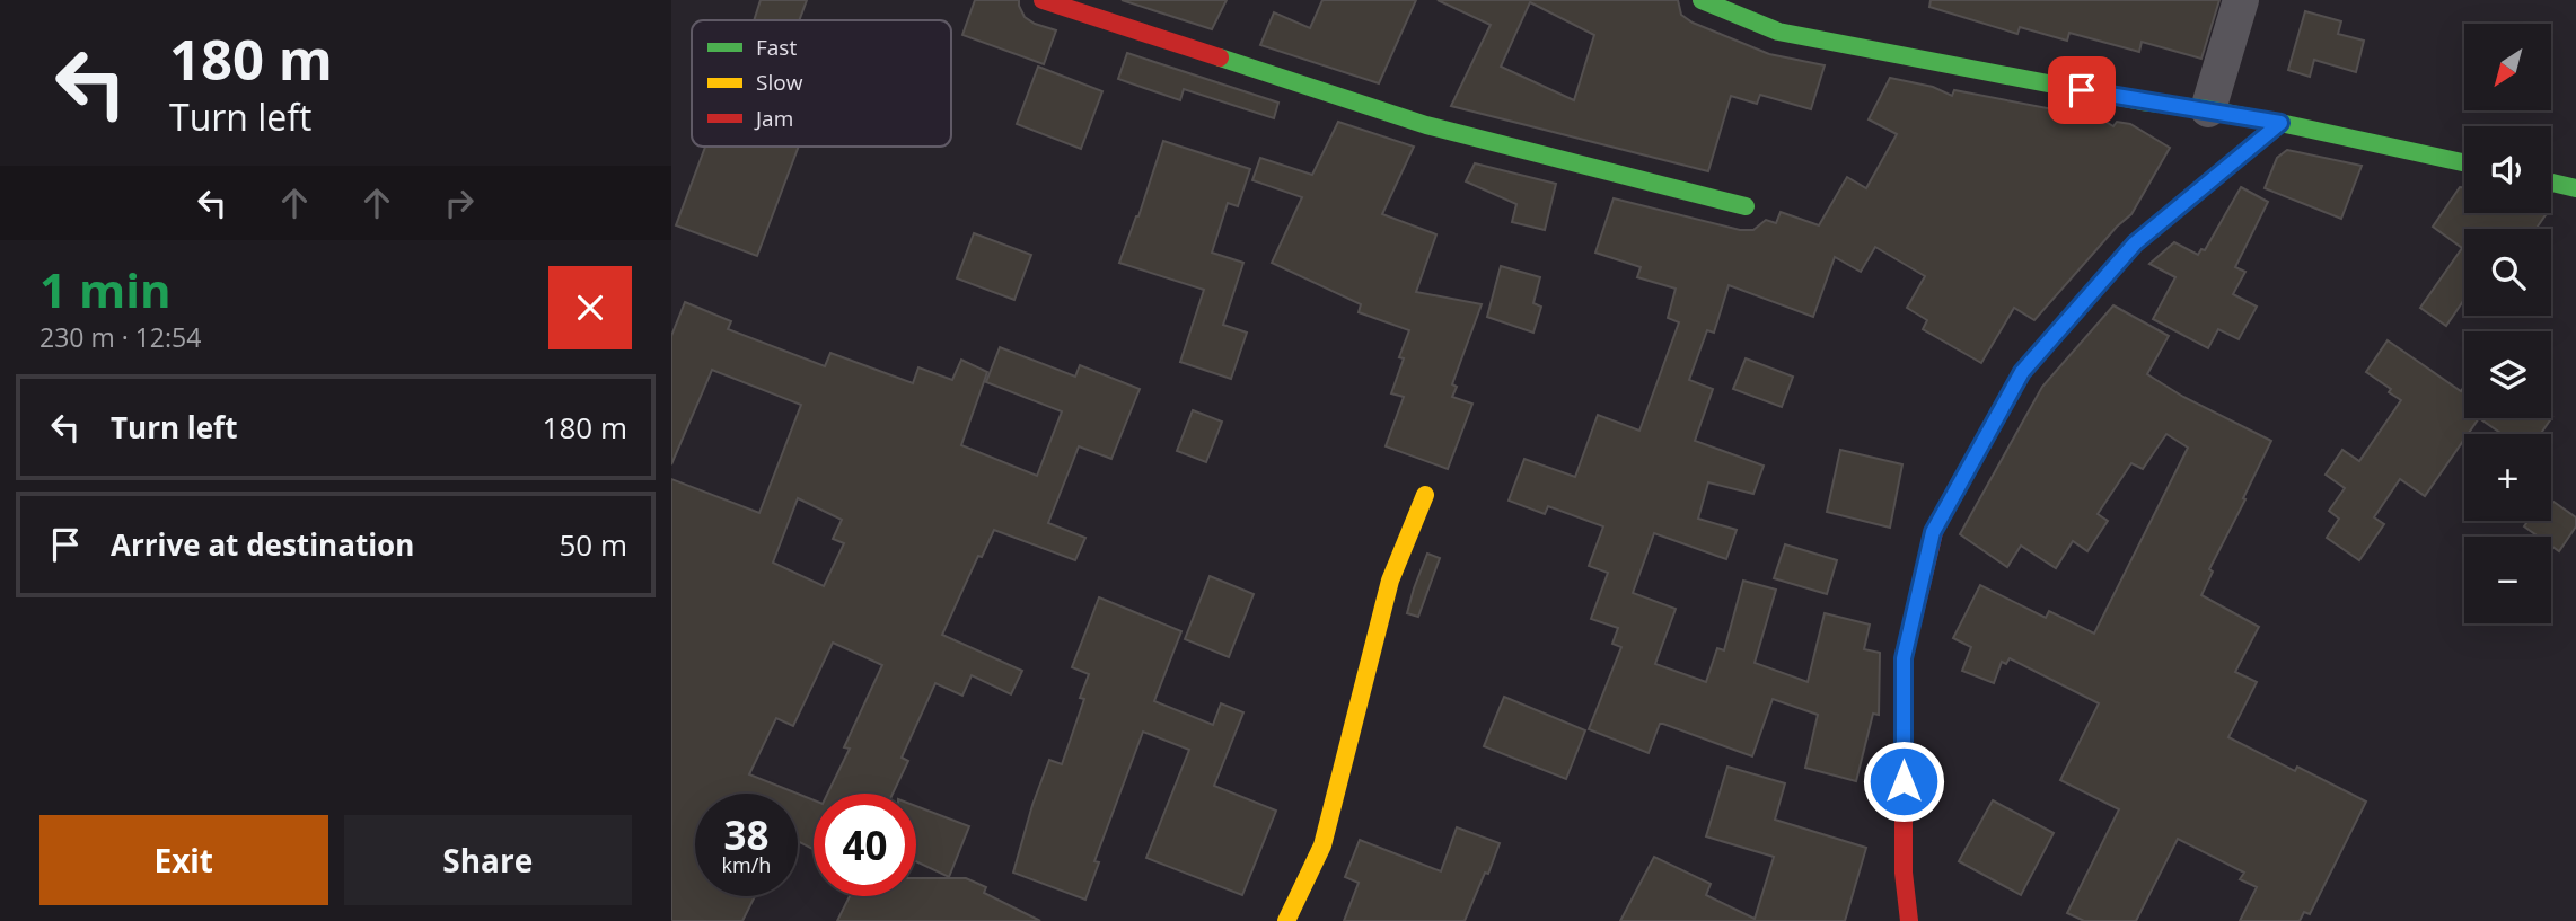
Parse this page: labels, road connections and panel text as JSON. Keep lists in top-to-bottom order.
{
  "legend": ["Fast", "Slow", "Jam"],
  "north": "bottom left",
  "page": {
    "turn": ["180 m", "Turn left"],
    "map_buttons": ["+", "−"],
    "heading": ["1 min", "230 m · 12:54"],
    "list": [
      {
        "name": "Turn left",
        "value": "180 m"
      },
      {
        "name": "Arrive at destination",
        "value": "50 m"
      }
    ],
    "speed": "38 km/h",
    "limit": "40",
    "buttons": ["Exit", "Share"]
  }
}
